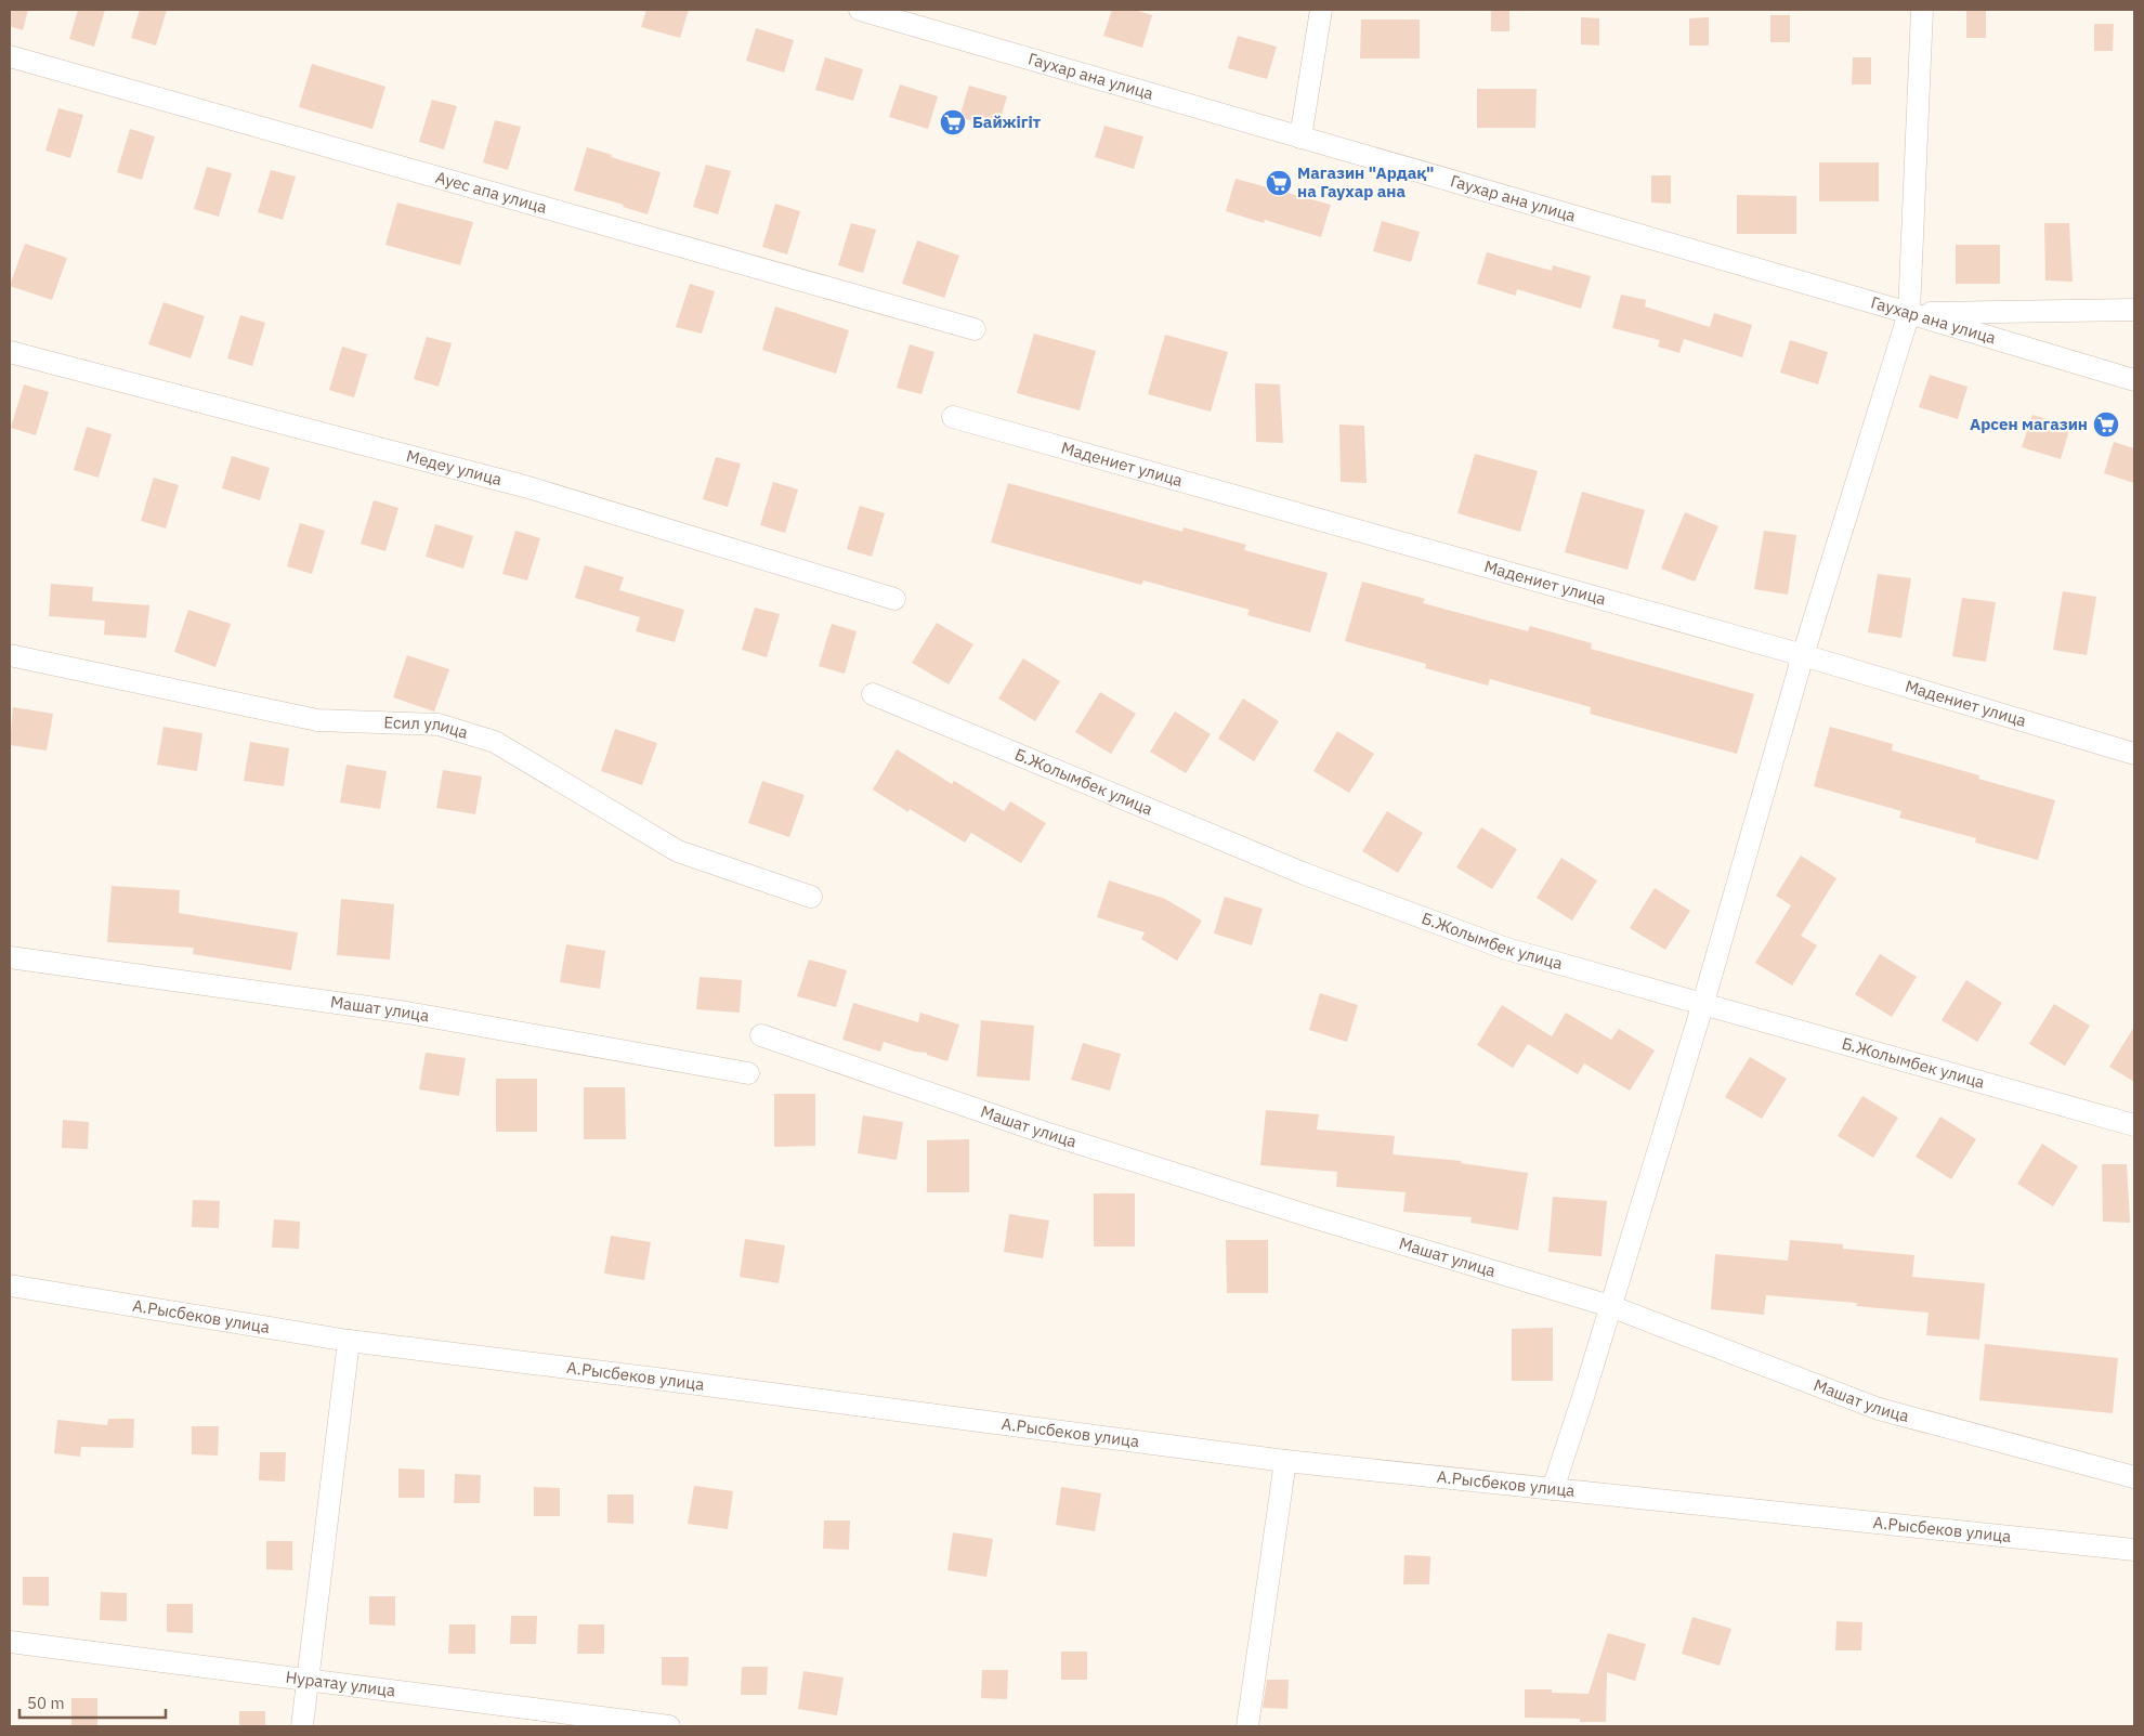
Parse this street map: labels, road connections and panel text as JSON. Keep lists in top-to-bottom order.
{
  "streets": {
    "street": [
      "Гаухар ана улица",
      "Ауес апа улица",
      "Мадениет улица",
      "Медеу улица",
      "Есил улица",
      "Б.Жолымбек улица",
      "Машат улица",
      "А.Рысбеков улица",
      "Нуратау улица"
    ]
  },
  "places": {
    "supermarket": ["Байжігіт", "Магазин \"Ардақ\" на Гаухар ана", "Арсен магазин"]
  },
  "scale_bar": "50 m"
}
